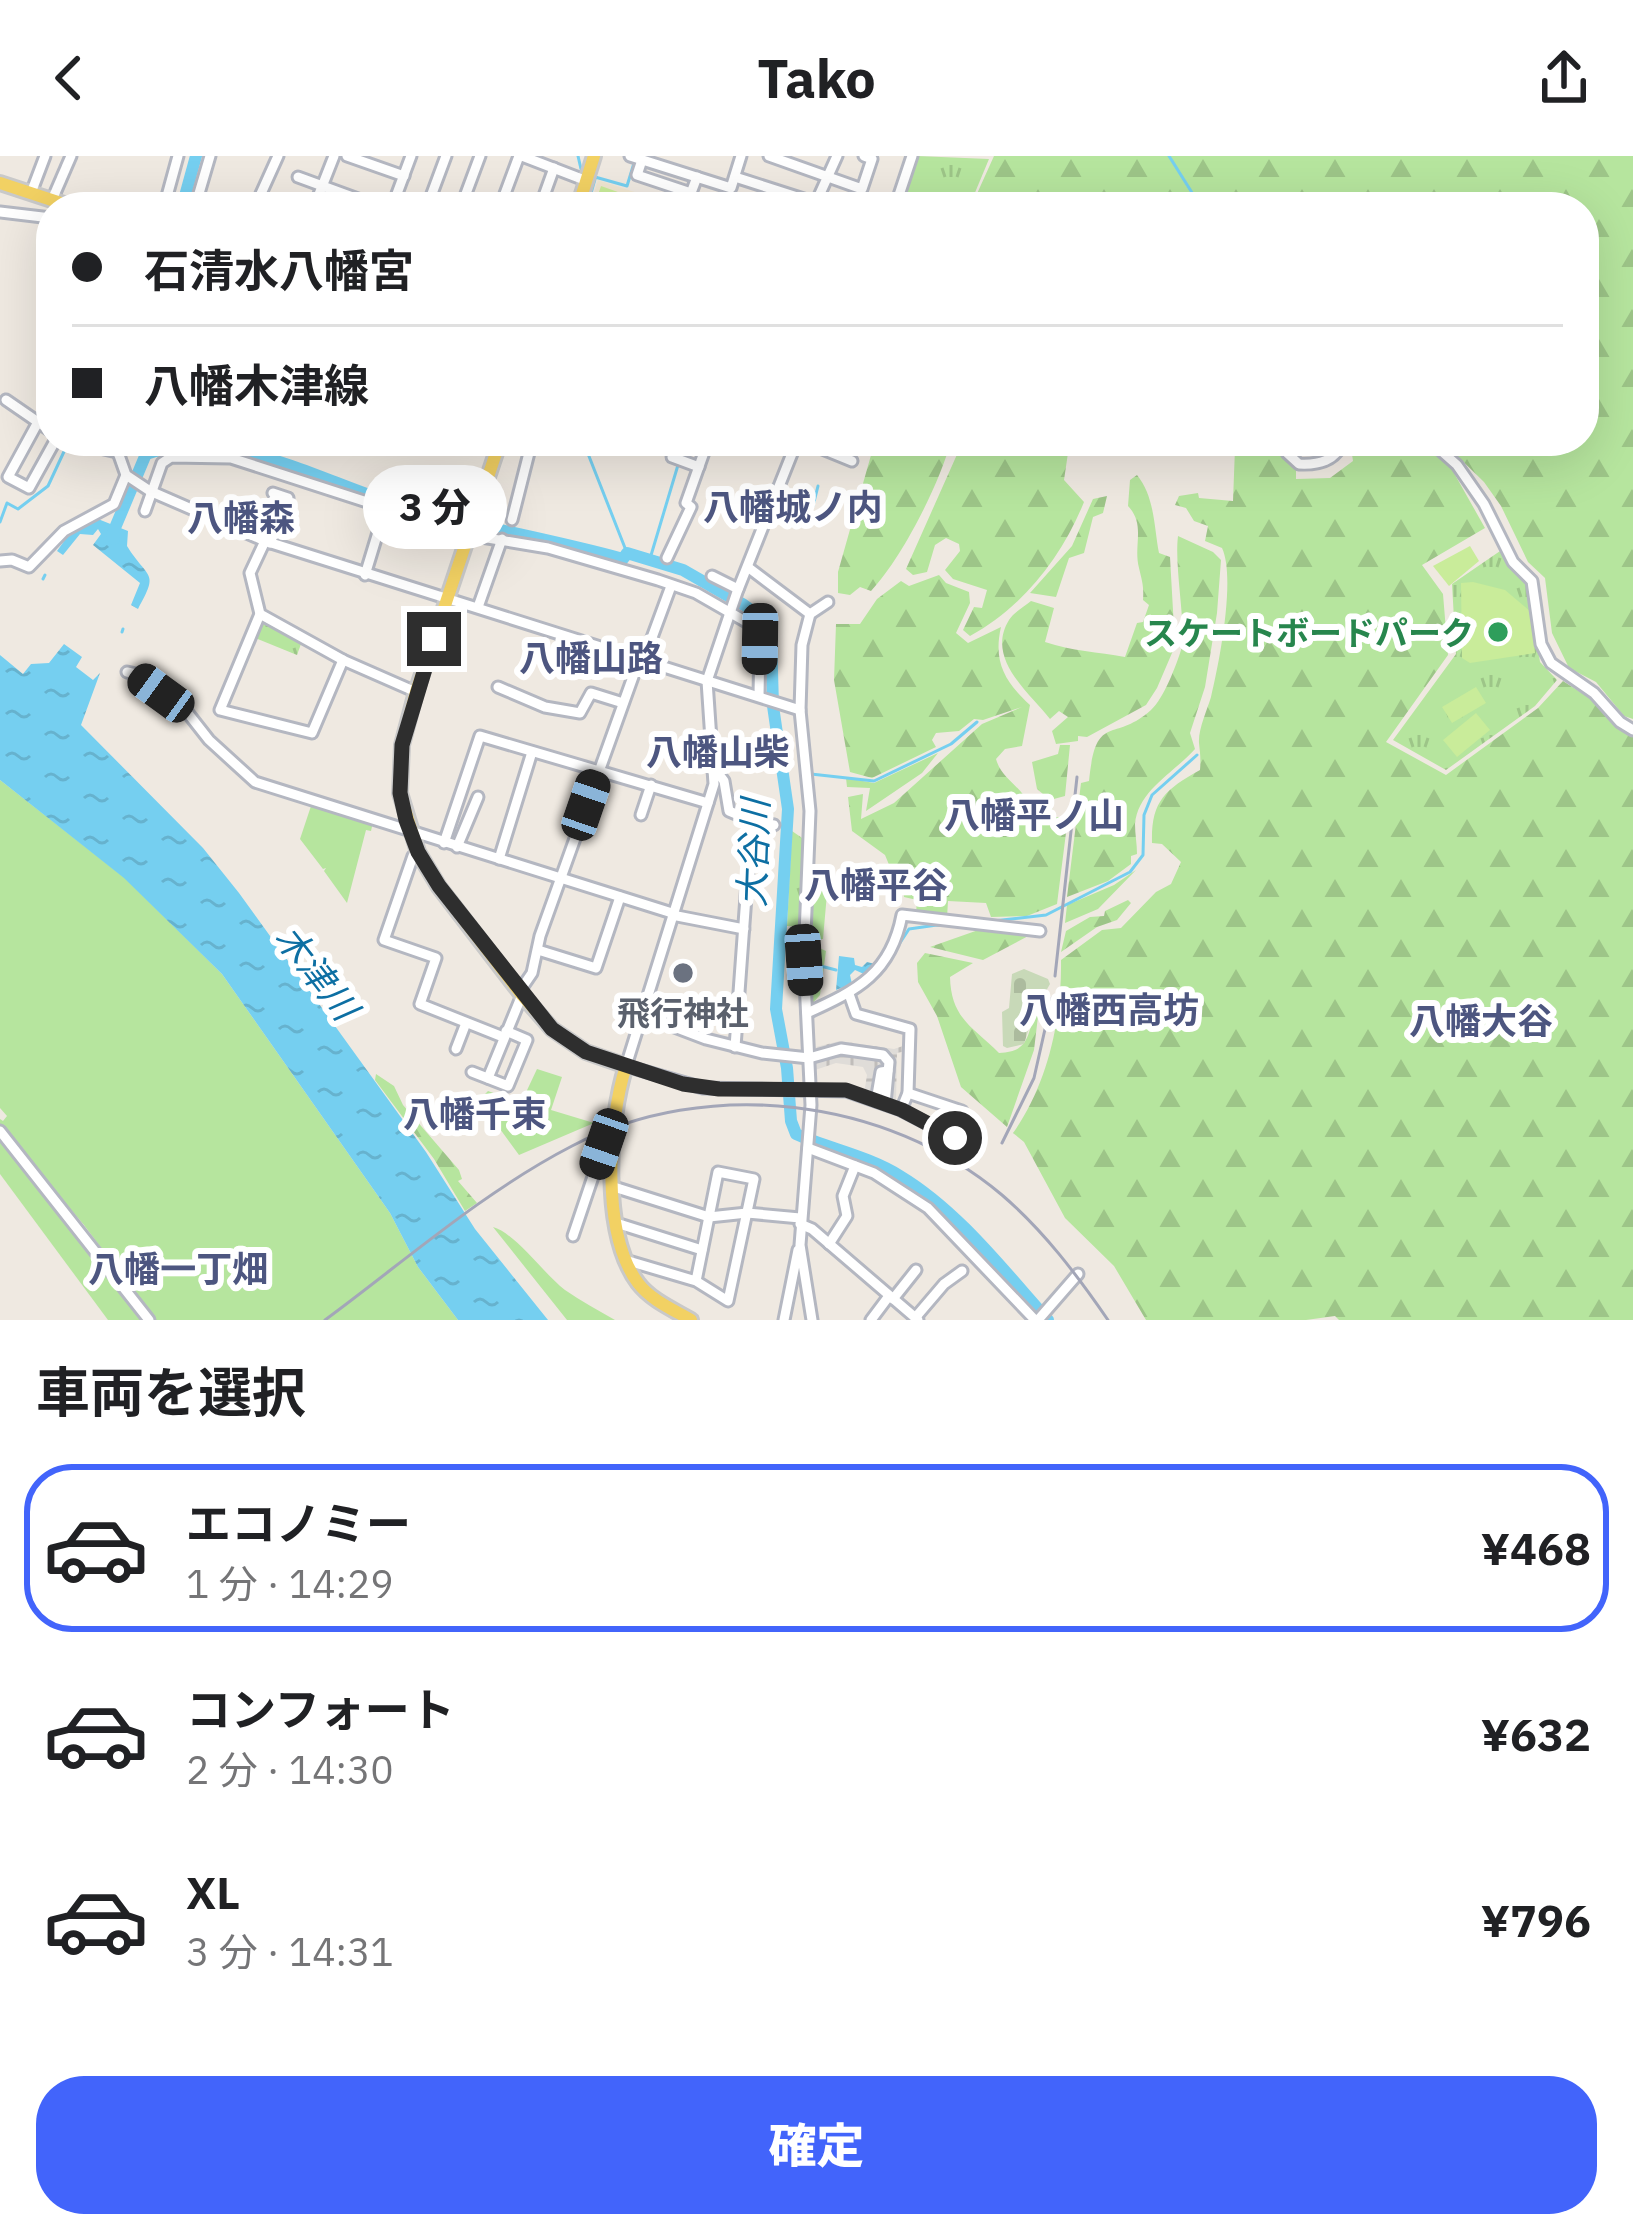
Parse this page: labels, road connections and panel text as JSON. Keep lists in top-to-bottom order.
{
  "districts": [
    "八幡城ノ内",
    "八幡森",
    "八幡山路",
    "八幡山柴",
    "八幡平ノ山",
    "八幡平谷",
    "八幡西高坊",
    "八幡大谷",
    "八幡千束",
    "八幡一丁畑"
  ],
  "water": ["大谷川", "木津川"],
  "places": ["スケートボードパーク", "飛行神社"],
  "page": {
    "header": "Tako",
    "banner": ["石清水八幡宮", "八幡木津線"],
    "bubble": "3 分",
    "heading": "車両を選択",
    "list": [
      {
        "name": "エコノミー",
        "note": "1 分 · 14:29",
        "value": "¥468"
      },
      {
        "name": "コンフォート",
        "note": "2 分 · 14:30",
        "value": "¥632"
      },
      {
        "name": "XL",
        "note": "3 分 · 14:31",
        "value": "¥796"
      }
    ],
    "buttons": "確定"
  }
}
